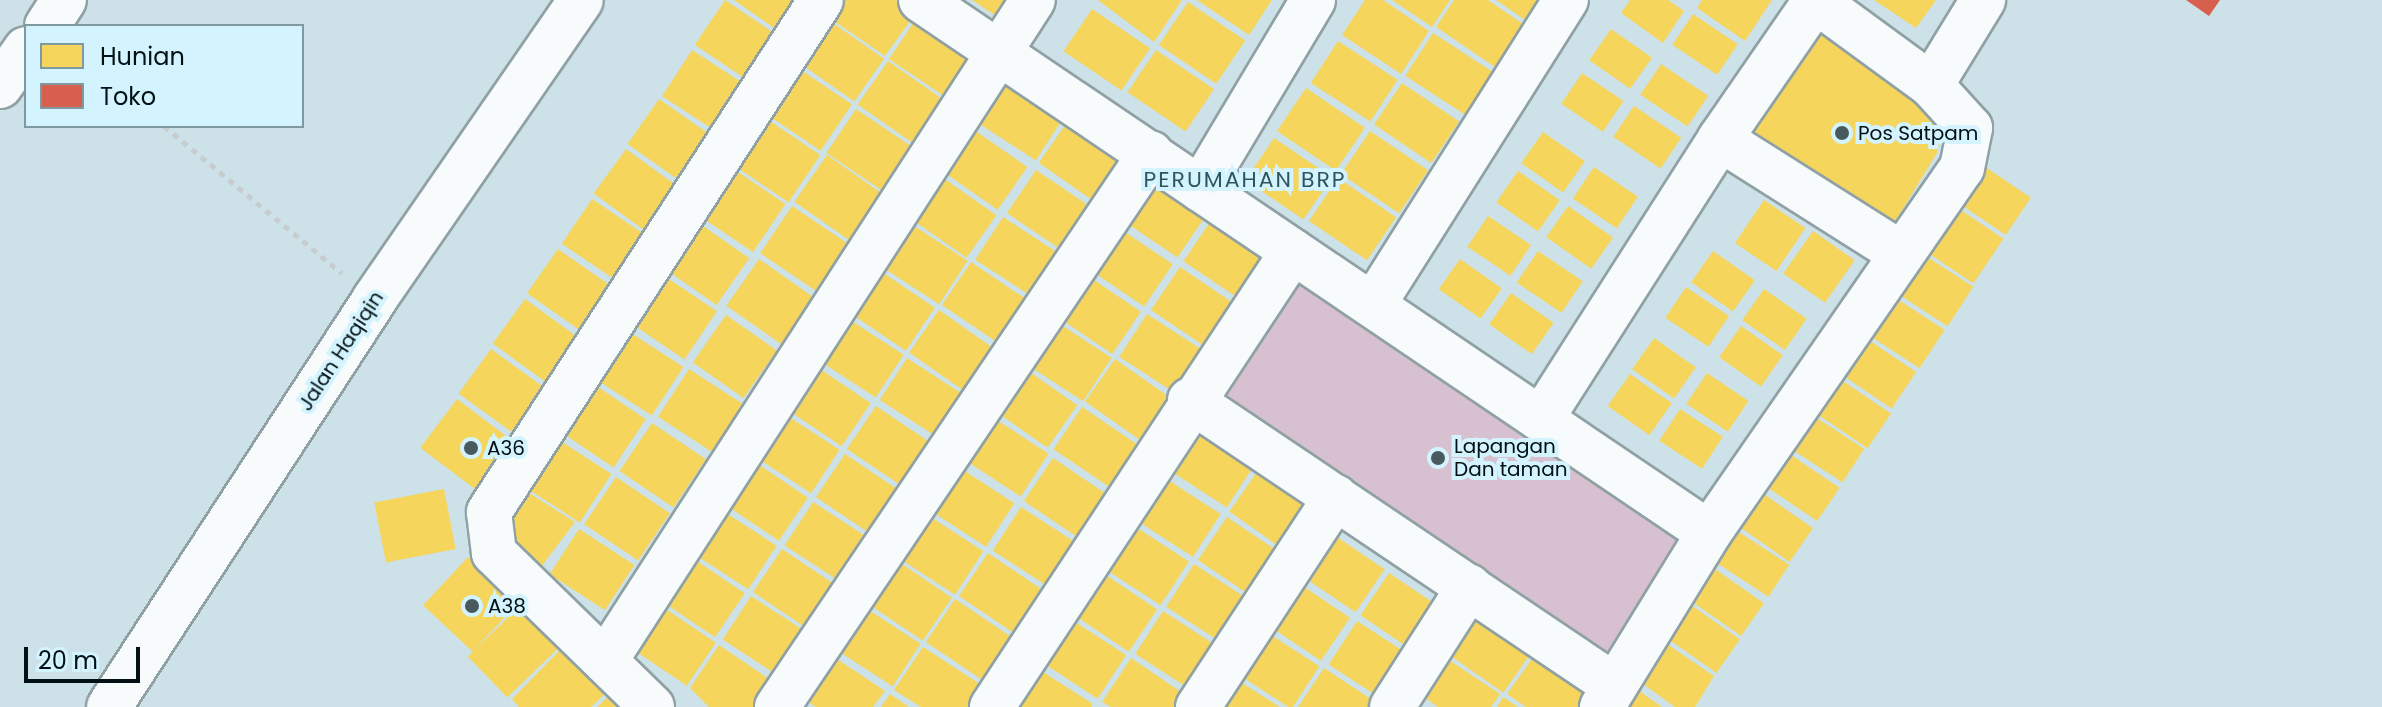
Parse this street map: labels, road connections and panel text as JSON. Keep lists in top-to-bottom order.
{
  "streets": {
    "street": ["Jalan Haqiqin"]
  },
  "districts": ["PERUMAHAN BRP"],
  "places": [
    "Pos Satpam",
    "A36",
    "Lapangan Dan taman",
    "A38"
  ],
  "legend": ["Hunian", "Toko"],
  "scale_bar": "20 m"
}
